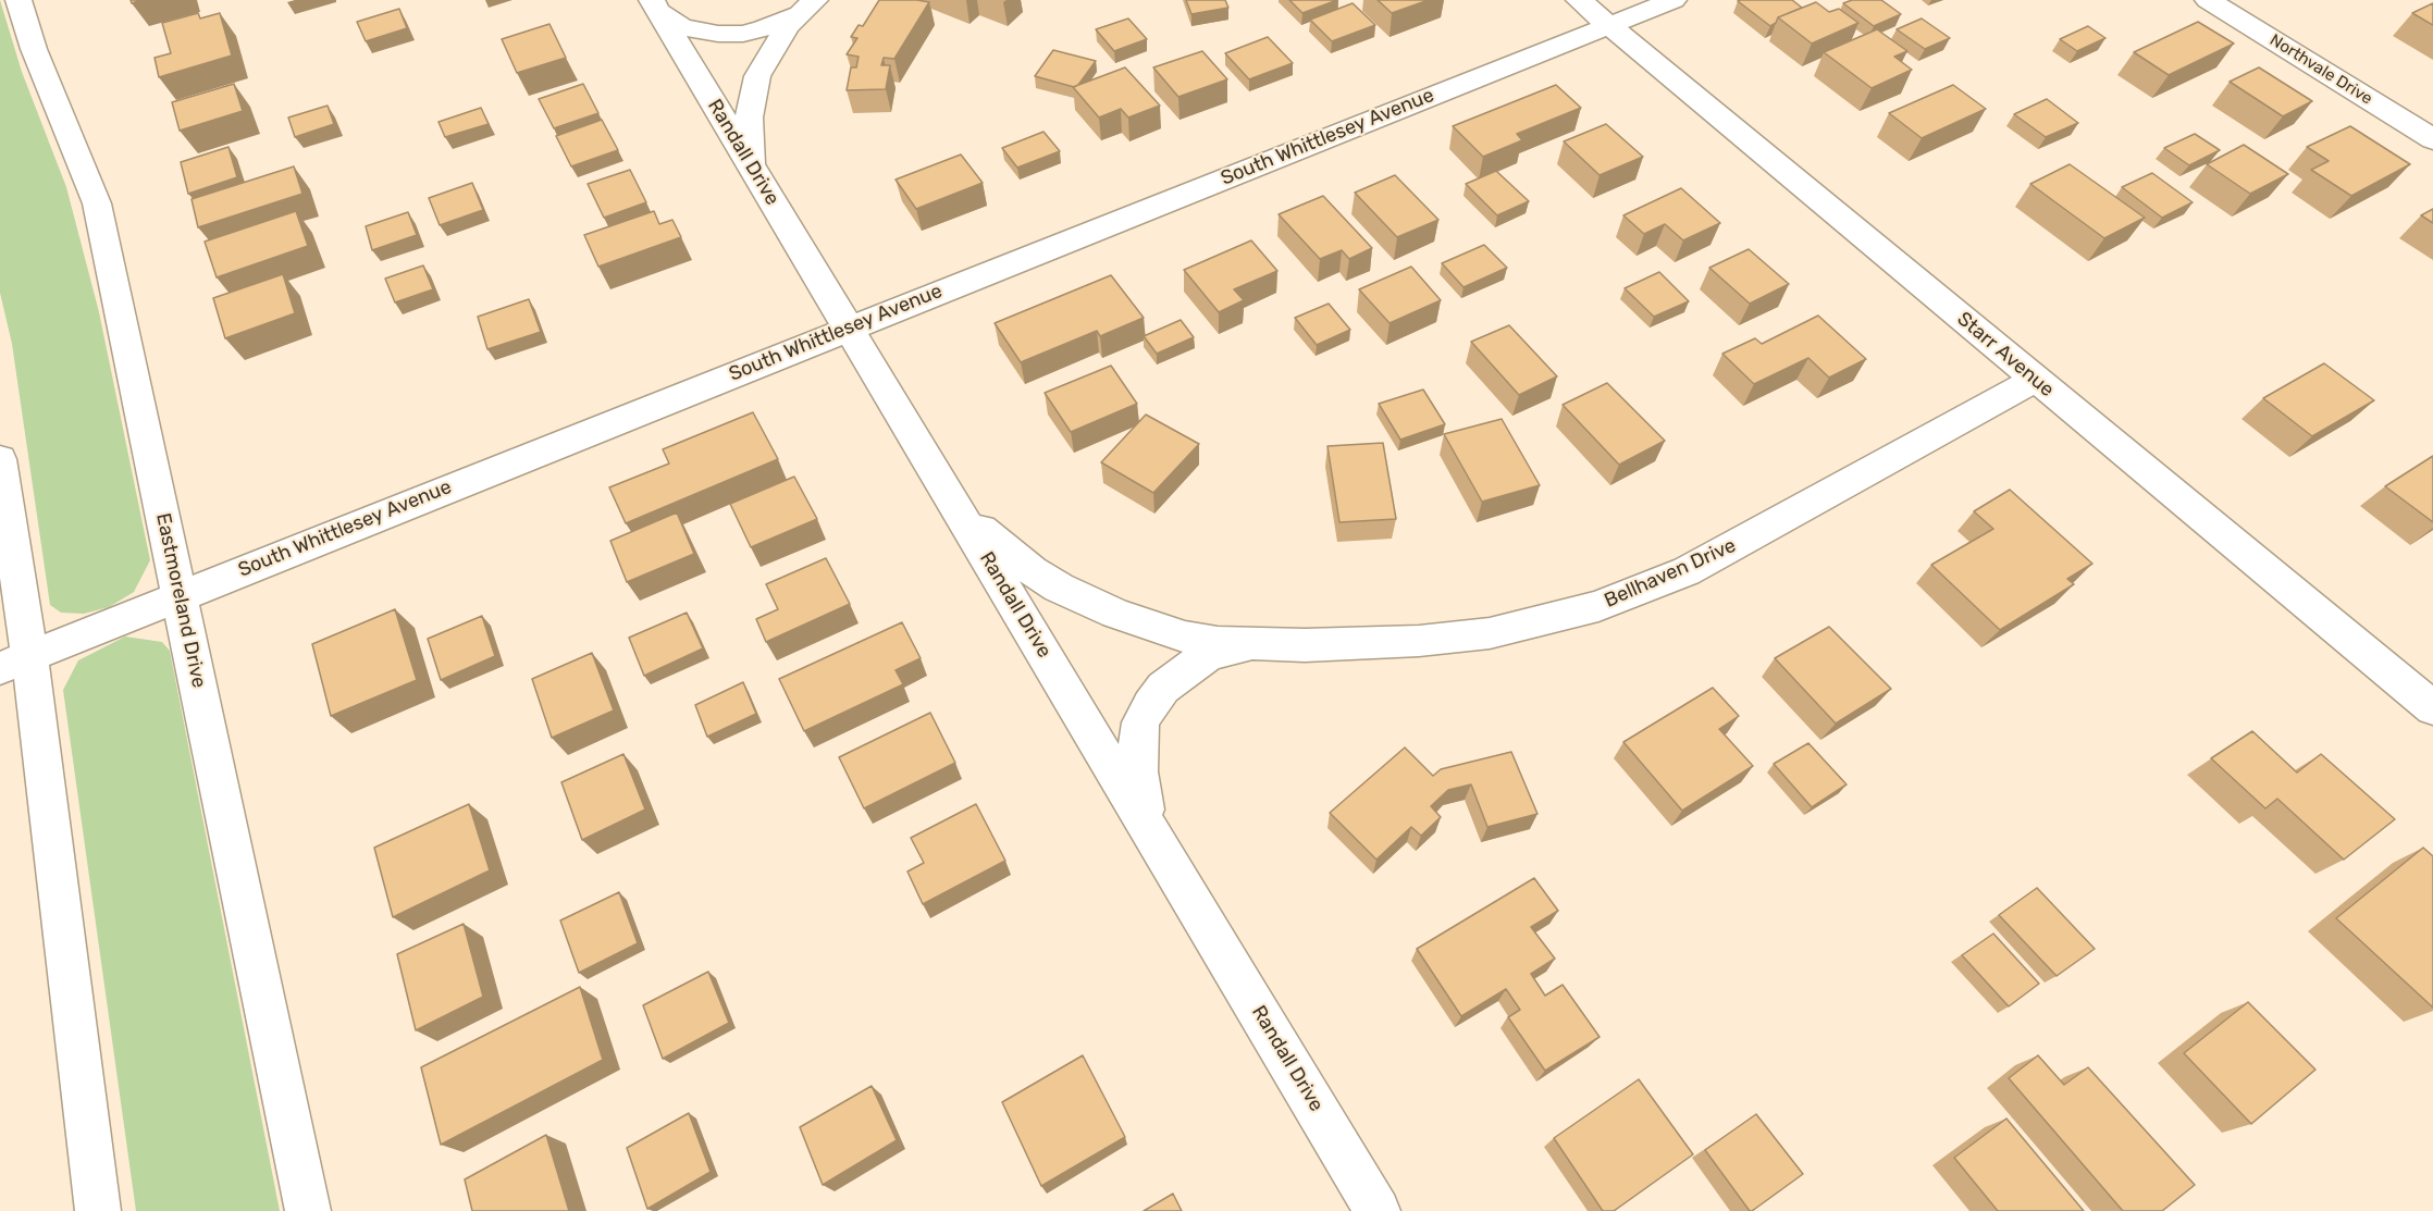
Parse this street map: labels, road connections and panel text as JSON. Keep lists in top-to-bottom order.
{
  "streets": {
    "street": [
      "Northvale Drive",
      "South Whittlesey Avenue",
      "Randall Drive",
      "Starr Avenue",
      "Bellhaven Drive",
      "Eastmoreland Drive"
    ]
  },
  "crossings": [
    ["South Whittlesey Avenue", "Randall Drive"],
    ["South Whittlesey Avenue", "Starr Avenue"],
    ["South Whittlesey Avenue", "Eastmoreland Drive"],
    ["Randall Drive", "Bellhaven Drive"],
    ["Starr Avenue", "Bellhaven Drive"]
  ]
}
